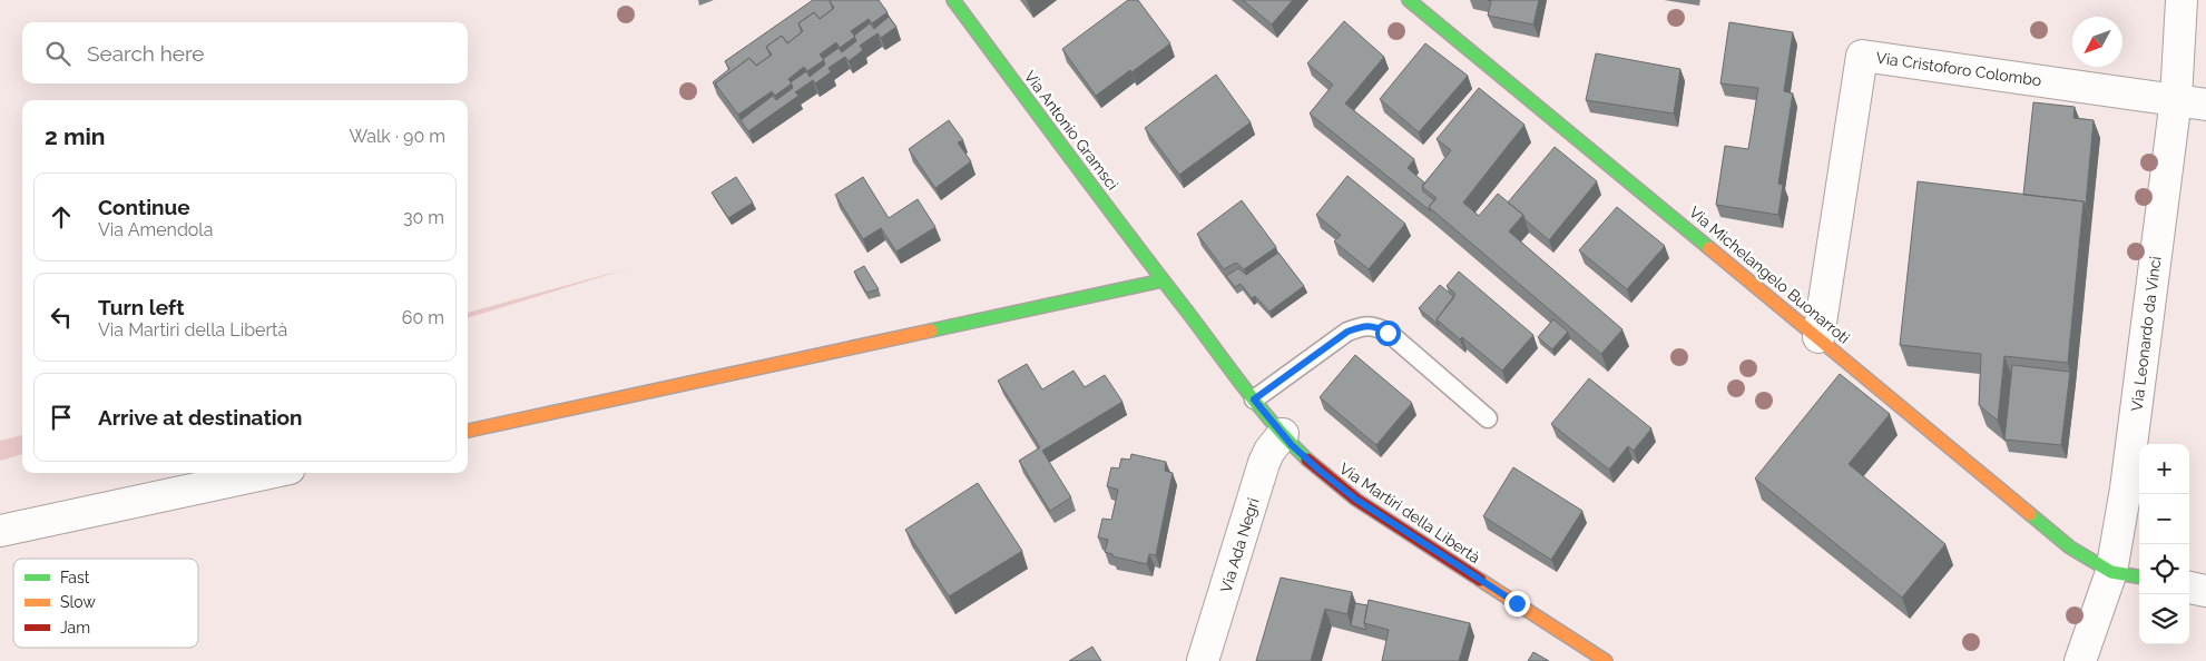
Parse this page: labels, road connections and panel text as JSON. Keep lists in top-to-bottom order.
{
  "streets": {
    "street": [
      "Via Cristoforo Colombo",
      "Via Antonio Gramsci",
      "Via Michelangelo Buonarroti",
      "Via Leonardo da Vinci",
      "Via Martiri della Libertà",
      "Via Ada Negri"
    ]
  },
  "crossings": [
    ["Via Cristoforo Colombo", "Via Michelangelo Buonarroti"],
    ["Via Cristoforo Colombo", "Via Leonardo da Vinci"],
    ["Via Antonio Gramsci", "Via Martiri della Libertà"],
    ["Via Michelangelo Buonarroti", "Via Leonardo da Vinci"],
    ["Via Martiri della Libertà", "Via Ada Negri"]
  ],
  "legend": ["Fast", "Slow", "Jam"],
  "north": "bottom left",
  "page": {
    "search": "Search here",
    "heading": ["2 min", "Walk · 90 m"],
    "list": [
      ["Continue", "Via Amendola", "30 m"],
      ["Turn left", "Via Martiri della Libertà", "60 m"],
      "Arrive at destination"
    ],
    "map_buttons": ["+", "−"]
  }
}
